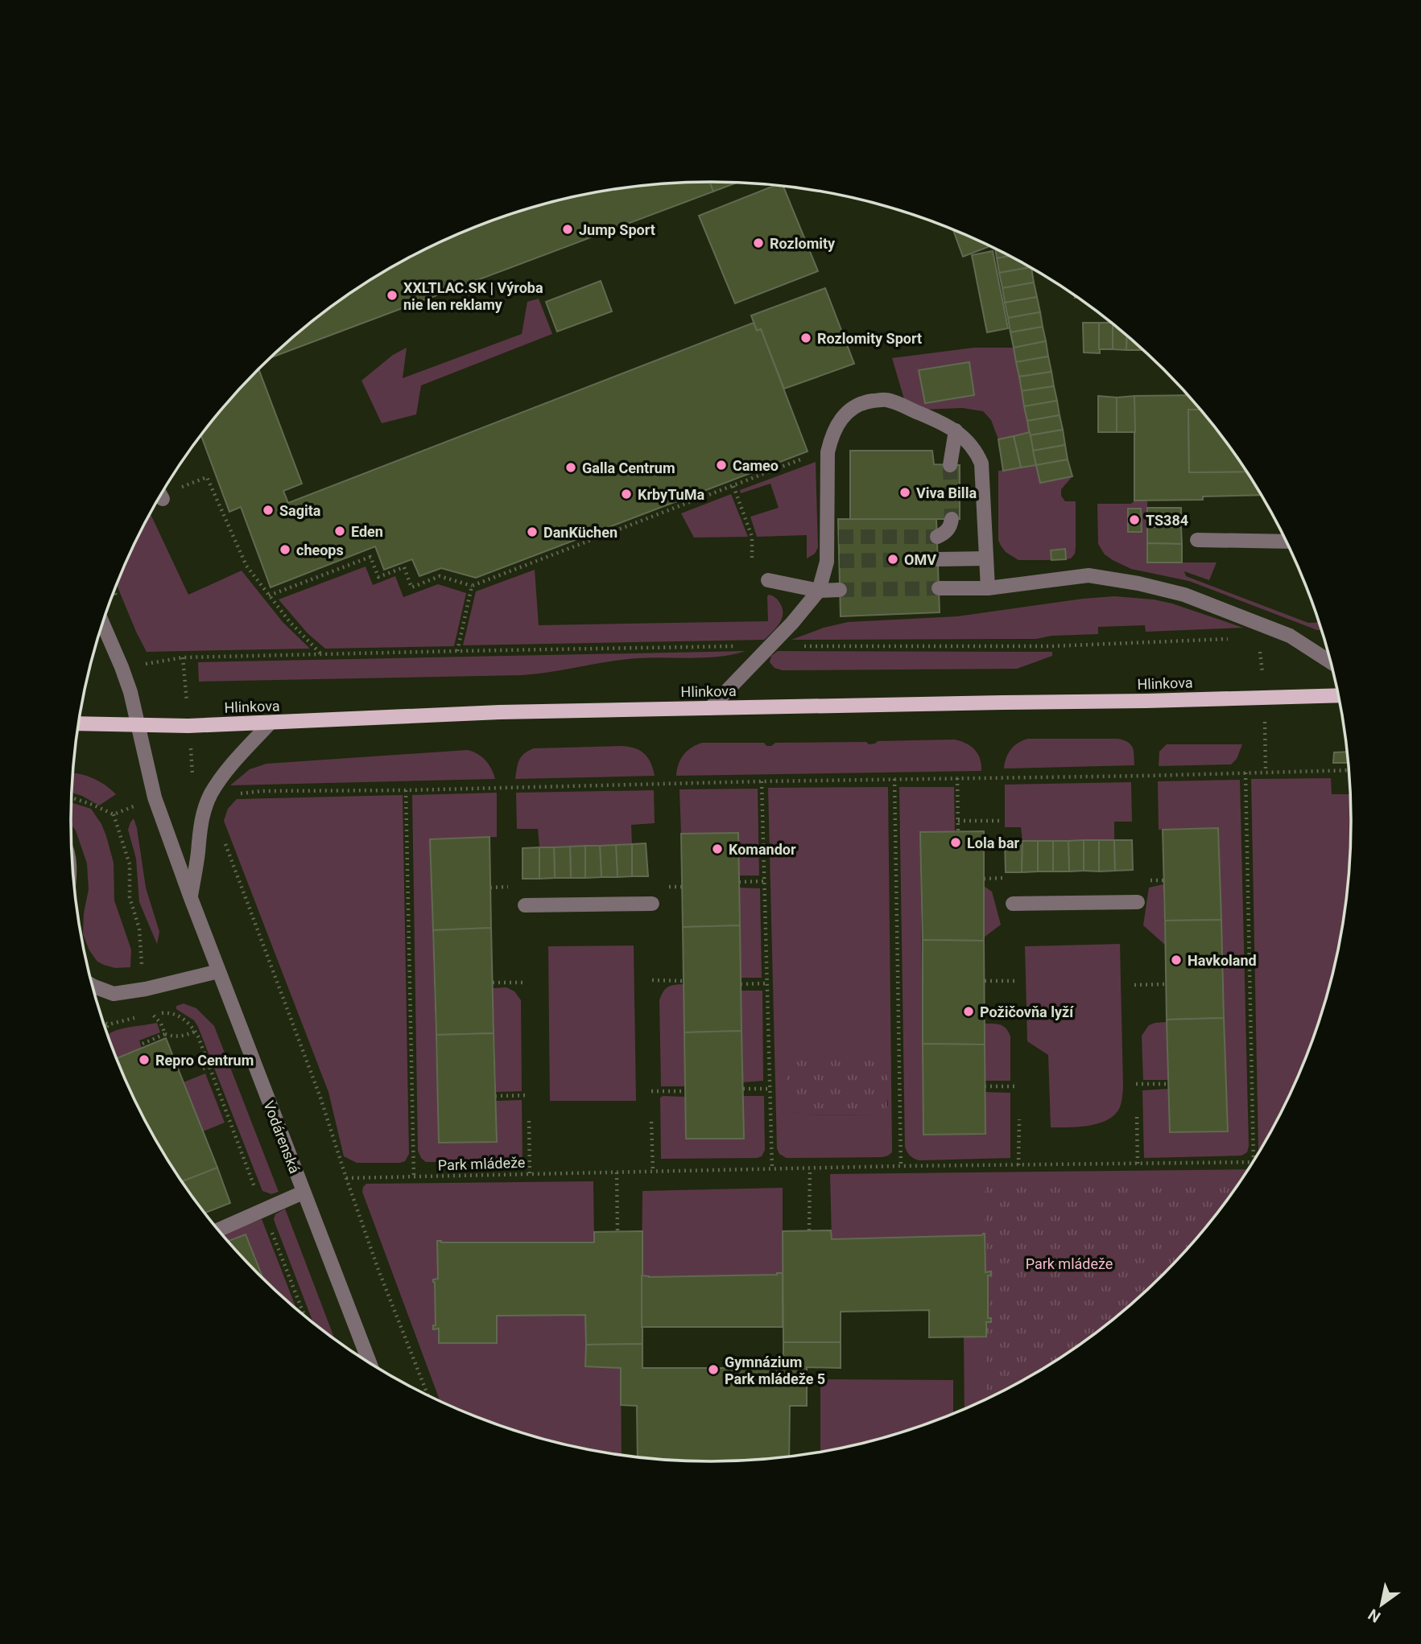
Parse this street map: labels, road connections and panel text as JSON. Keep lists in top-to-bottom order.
{
  "streets": {
    "main road": ["Hlinkova"],
    "street": ["Vodárenská"],
    "path": ["Park mládeže"]
  },
  "crossings": [
    ["Hlinkova", "Vodárenská"]
  ],
  "parks": ["Park mládeže"],
  "places": [
    "Jump Sport",
    "Rozlomity",
    "XXLTLAC.SK | Výroba nie len reklamy",
    "Rozlomity Sport",
    "Cameo",
    "Galla Centrum",
    "Viva Billa",
    "KrbyTuMa",
    "Sagita",
    "TS384",
    "Eden",
    "DanKüchen",
    "cheops",
    "OMV",
    "Lola bar",
    "Komandor",
    "Havkoland",
    "Požičovňa lyží",
    "Repro Centrum",
    "Gymnázium Park mládeže 5"
  ],
  "north": "bottom left"
}
